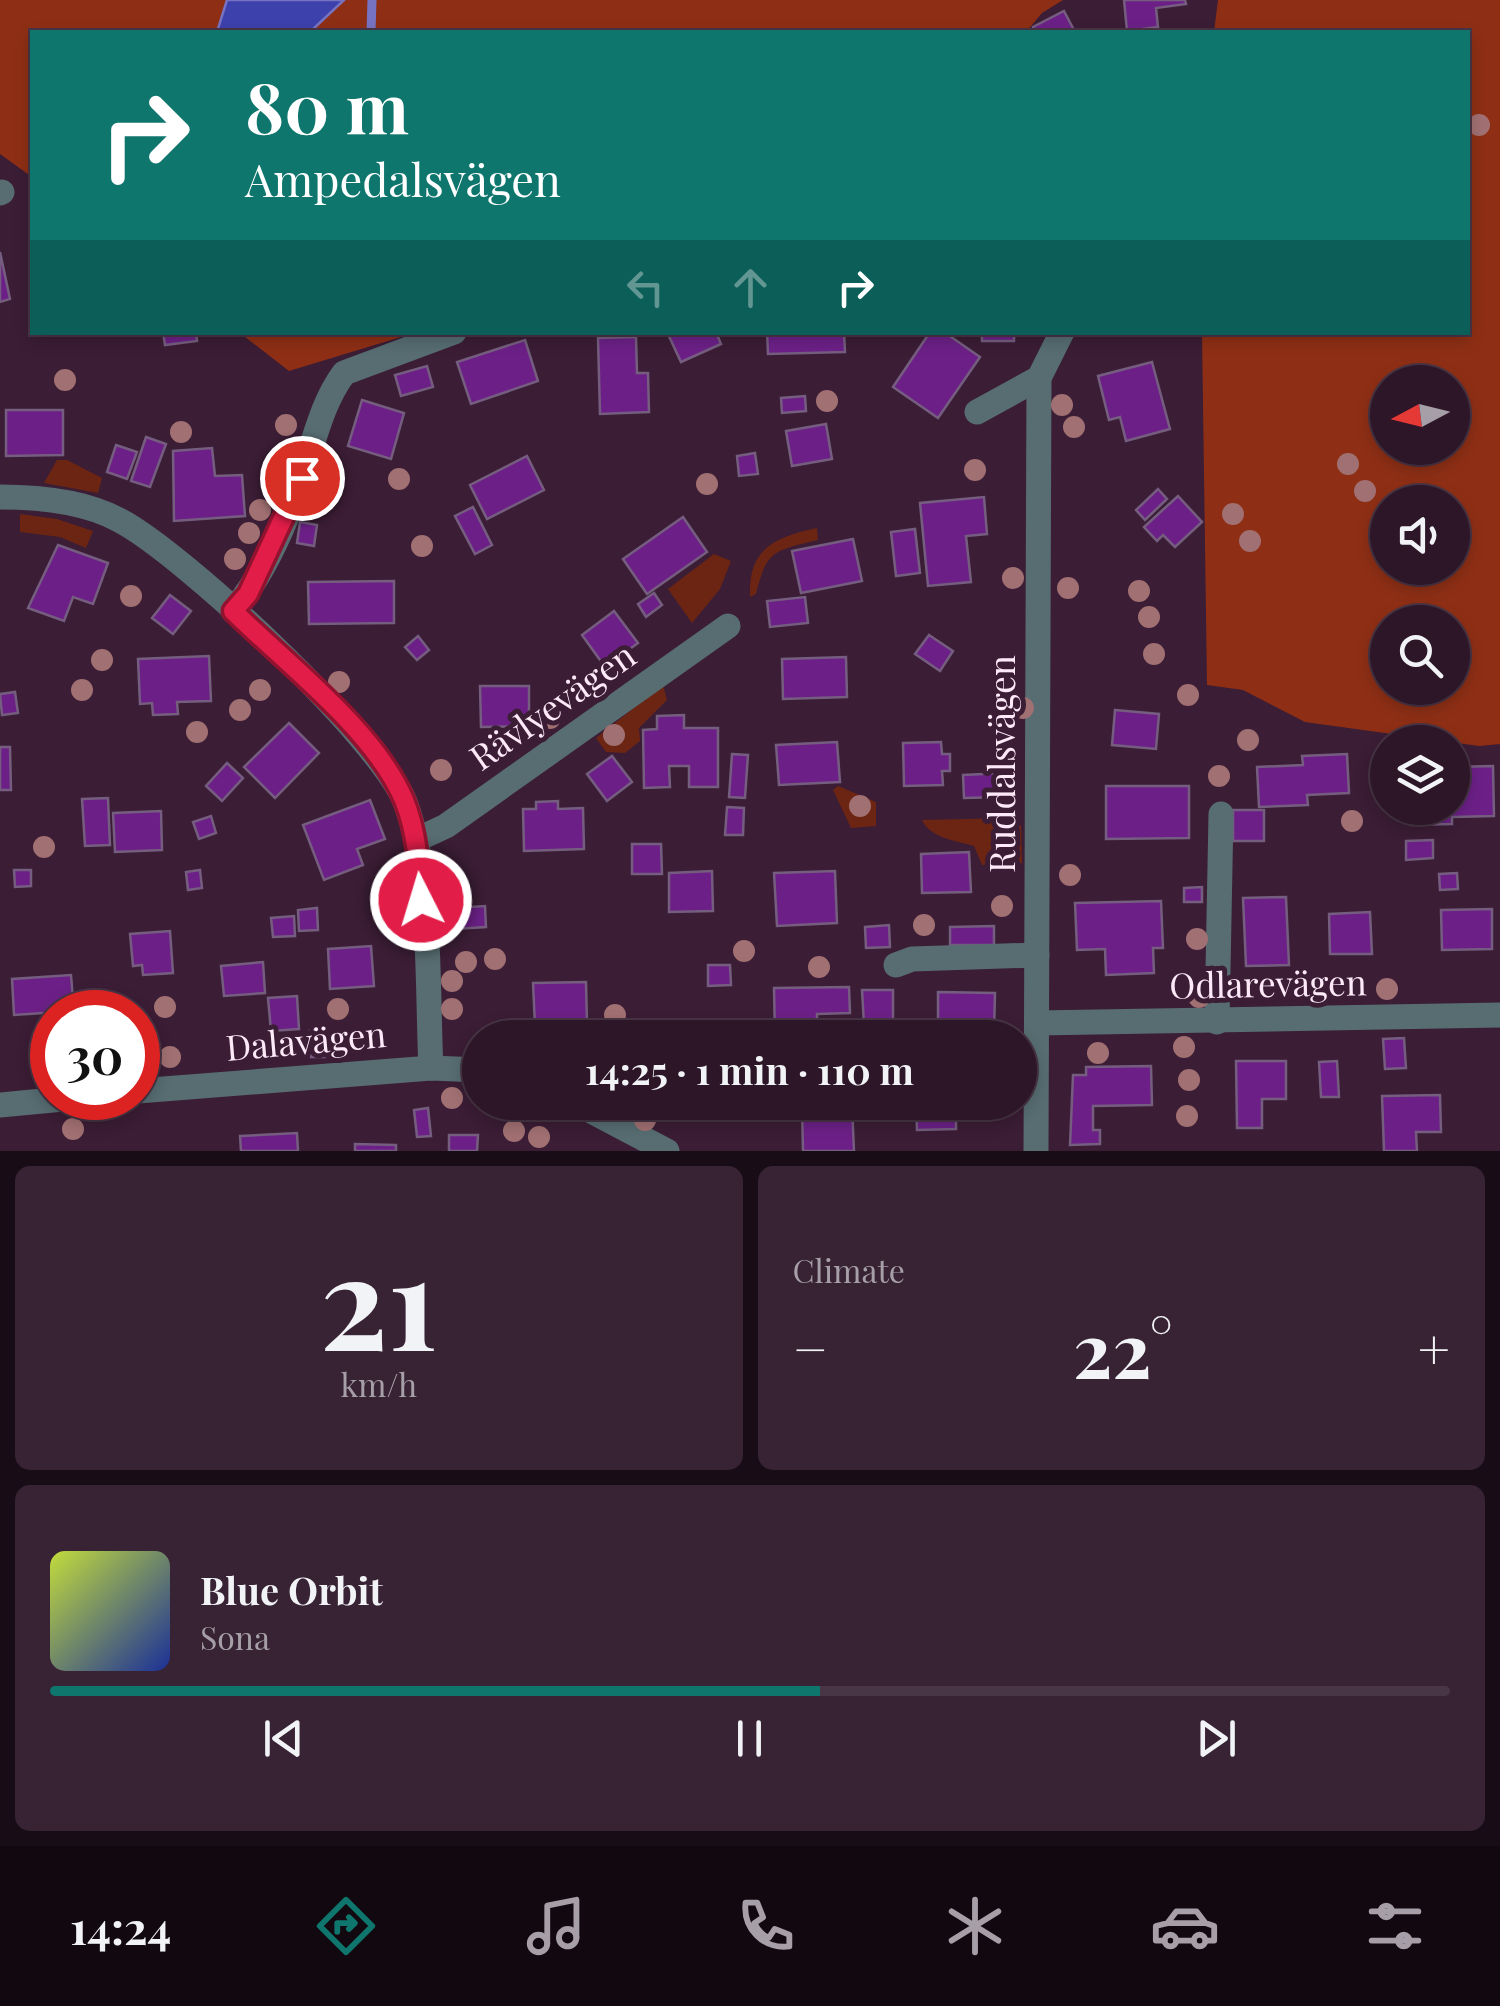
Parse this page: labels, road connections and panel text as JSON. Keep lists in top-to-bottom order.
{
  "streets": {
    "street": [
      "Rävlyevägen",
      "Ruddalsvägen",
      "Odlarevägen",
      "Dalavägen"
    ]
  },
  "north": "left",
  "page": {
    "turn": ["80 m", "Ampedalsvägen"],
    "limit": "30",
    "trip": "14:25 · 1 min · 110 m",
    "tile": [
      ["21", "km/h"],
      "Climate"
    ],
    "heat": ["−", "22°", "+"],
    "song": ["Blue Orbit", "Sona"],
    "tabs": "14:24"
  }
}
